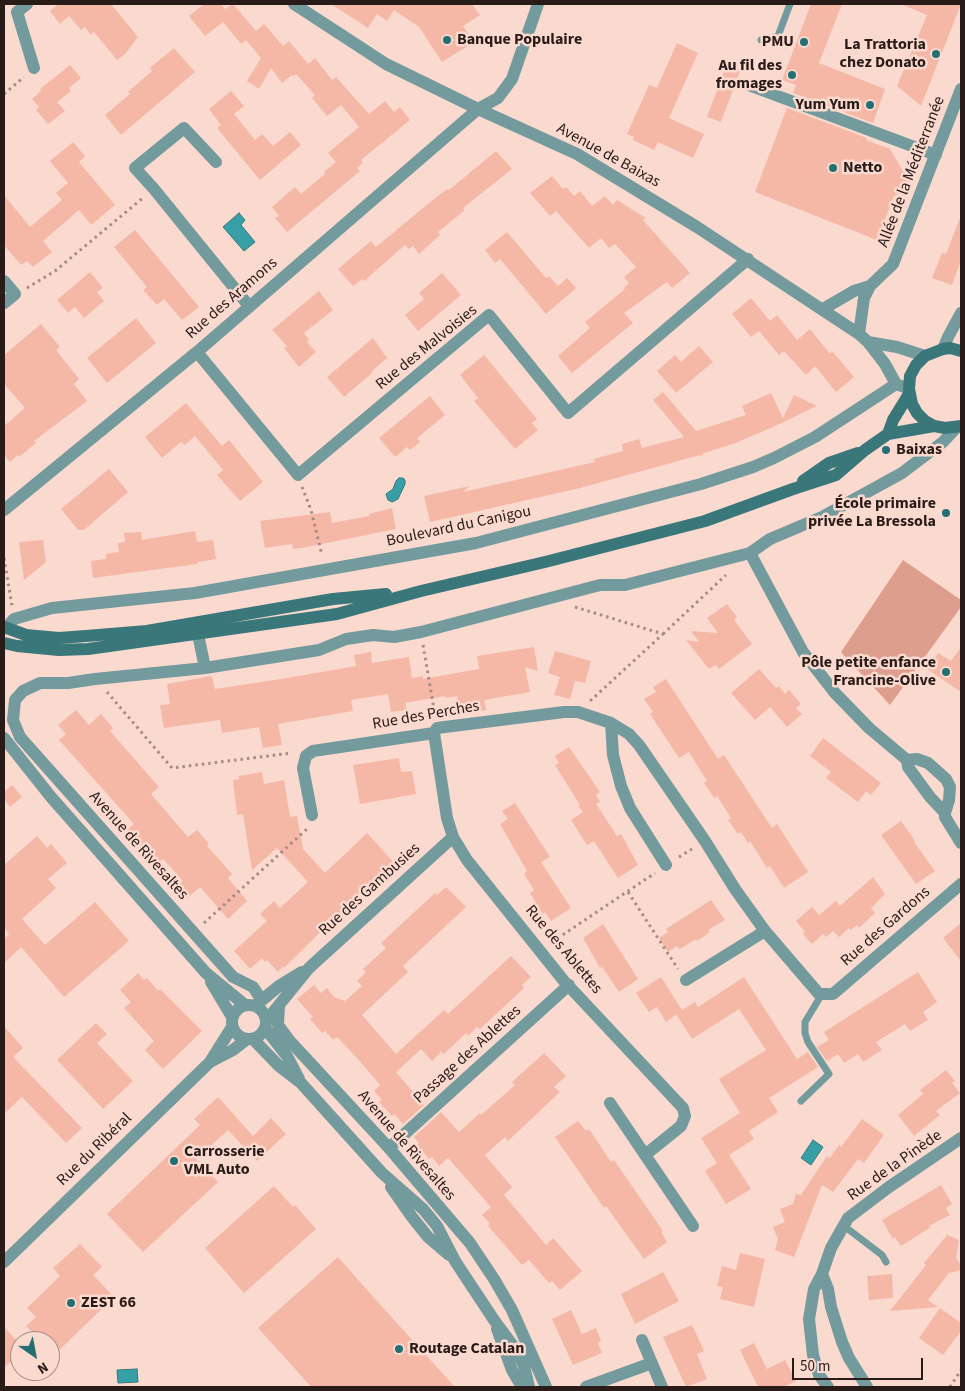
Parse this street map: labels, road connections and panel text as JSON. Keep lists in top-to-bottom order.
{
  "streets": {
    "street": [
      "Avenue de Baixas",
      "Allée de la Méditerranée",
      "Rue des Aramons",
      "Rue des Malvoisies",
      "Boulevard du Canigou",
      "Rue des Perches",
      "Avenue de Rivesaltes",
      "Rue des Gambusies",
      "Rue des Gardons",
      "Rue des Ablettes",
      "Passage des Ablettes",
      "Rue du Ribéral",
      "Rue de la Pinède"
    ]
  },
  "crossings": [
    ["Avenue de Baixas", "Allée de la Méditerranée"],
    ["Avenue de Baixas", "Rue des Aramons"],
    ["Avenue de Baixas", "Rue des Malvoisies"],
    ["Avenue de Baixas", "Boulevard du Canigou"],
    ["Rue des Perches", "Rue des Gardons"],
    ["Rue des Perches", "Rue des Ablettes"],
    ["Avenue de Rivesaltes", "Rue des Gambusies"],
    ["Avenue de Rivesaltes", "Passage des Ablettes"],
    ["Avenue de Rivesaltes", "Rue du Ribéral"],
    ["Rue des Gambusies", "Rue des Ablettes"],
    ["Rue des Gambusies", "Rue du Ribéral"],
    ["Rue des Ablettes", "Passage des Ablettes"]
  ],
  "places": [
    "Banque Populaire",
    "PMU",
    "La Trattoria chez Donato",
    "Au fil des fromages",
    "Yum Yum",
    "Netto",
    "Baixas",
    "École primaire privée La Bressola",
    "Pôle petite enfance Francine-Olive",
    "Carrosserie VML Auto",
    "ZEST 66",
    "Routage Catalan"
  ],
  "scale_bar": "50 m",
  "north": "bottom right"
}
